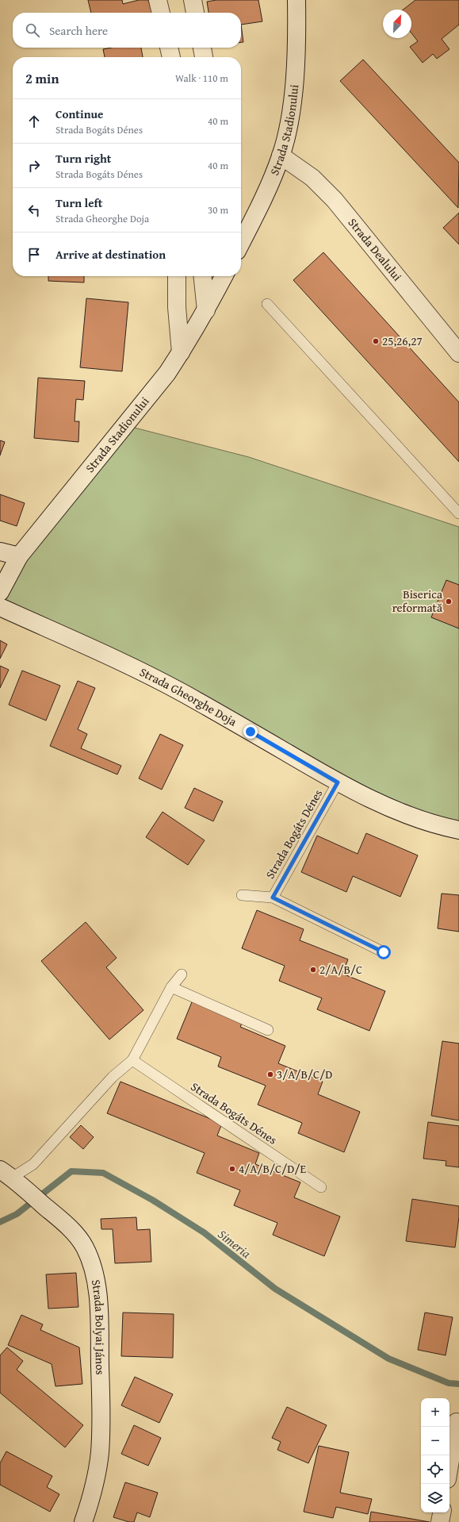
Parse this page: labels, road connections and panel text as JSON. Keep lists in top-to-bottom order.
{
  "streets": {
    "street": [
      "Strada Stadionului",
      "Strada Dealului",
      "Strada Gheorghe Doja",
      "Strada Bolyai János"
    ],
    "lane": ["Strada Bogáts Dénes"]
  },
  "crossings": [
    ["Strada Stadionului", "Strada Dealului"],
    ["Strada Gheorghe Doja", "Strada Bogáts Dénes"]
  ],
  "water": ["Simeria"],
  "places": [
    "25,26,27",
    "Biserica reformată",
    "2/A/B/C",
    "3/A/B/C/D",
    "4/A/B/C/D/E"
  ],
  "north": "top right",
  "page": {
    "search": "Search here",
    "heading": ["2 min", "Walk · 110 m"],
    "list": [
      ["Continue", "Strada Bogáts Dénes", "40 m"],
      ["Turn right", "Strada Bogáts Dénes", "40 m"],
      ["Turn left", "Strada Gheorghe Doja", "30 m"],
      "Arrive at destination"
    ],
    "map_buttons": ["+", "−"]
  }
}
